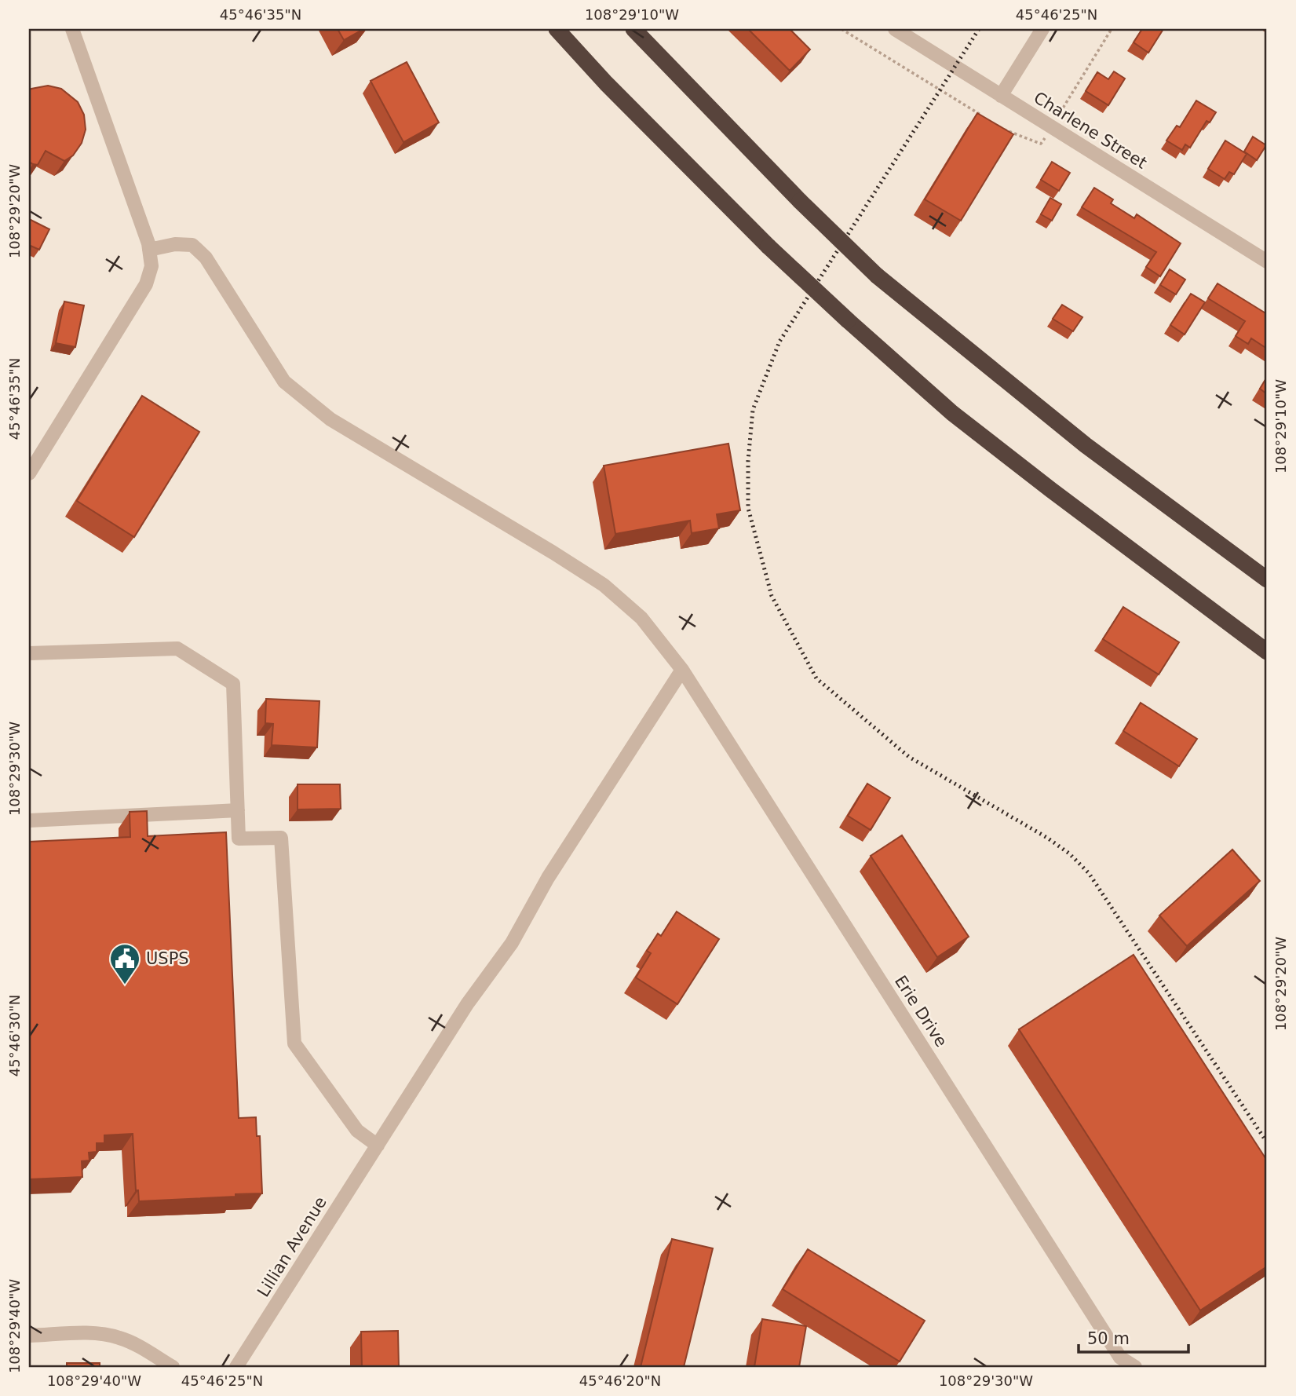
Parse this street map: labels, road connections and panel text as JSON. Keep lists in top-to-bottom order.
{
  "streets": {
    "street": ["Charlene Street", "Erie Drive", "Lillian Avenue"]
  },
  "crossings": [
    ["Erie Drive", "Lillian Avenue"]
  ],
  "places": {
    "public building": ["USPS"]
  },
  "scale_bar": "50 m",
  "coordinates": [
    "45°46'35\"N",
    "108°29'10\"W",
    "45°46'25\"N",
    "108°29'20\"W",
    "108°29'30\"W",
    "45°46'30\"N",
    "108°29'40\"W",
    "45°46'20\"N"
  ]
}
